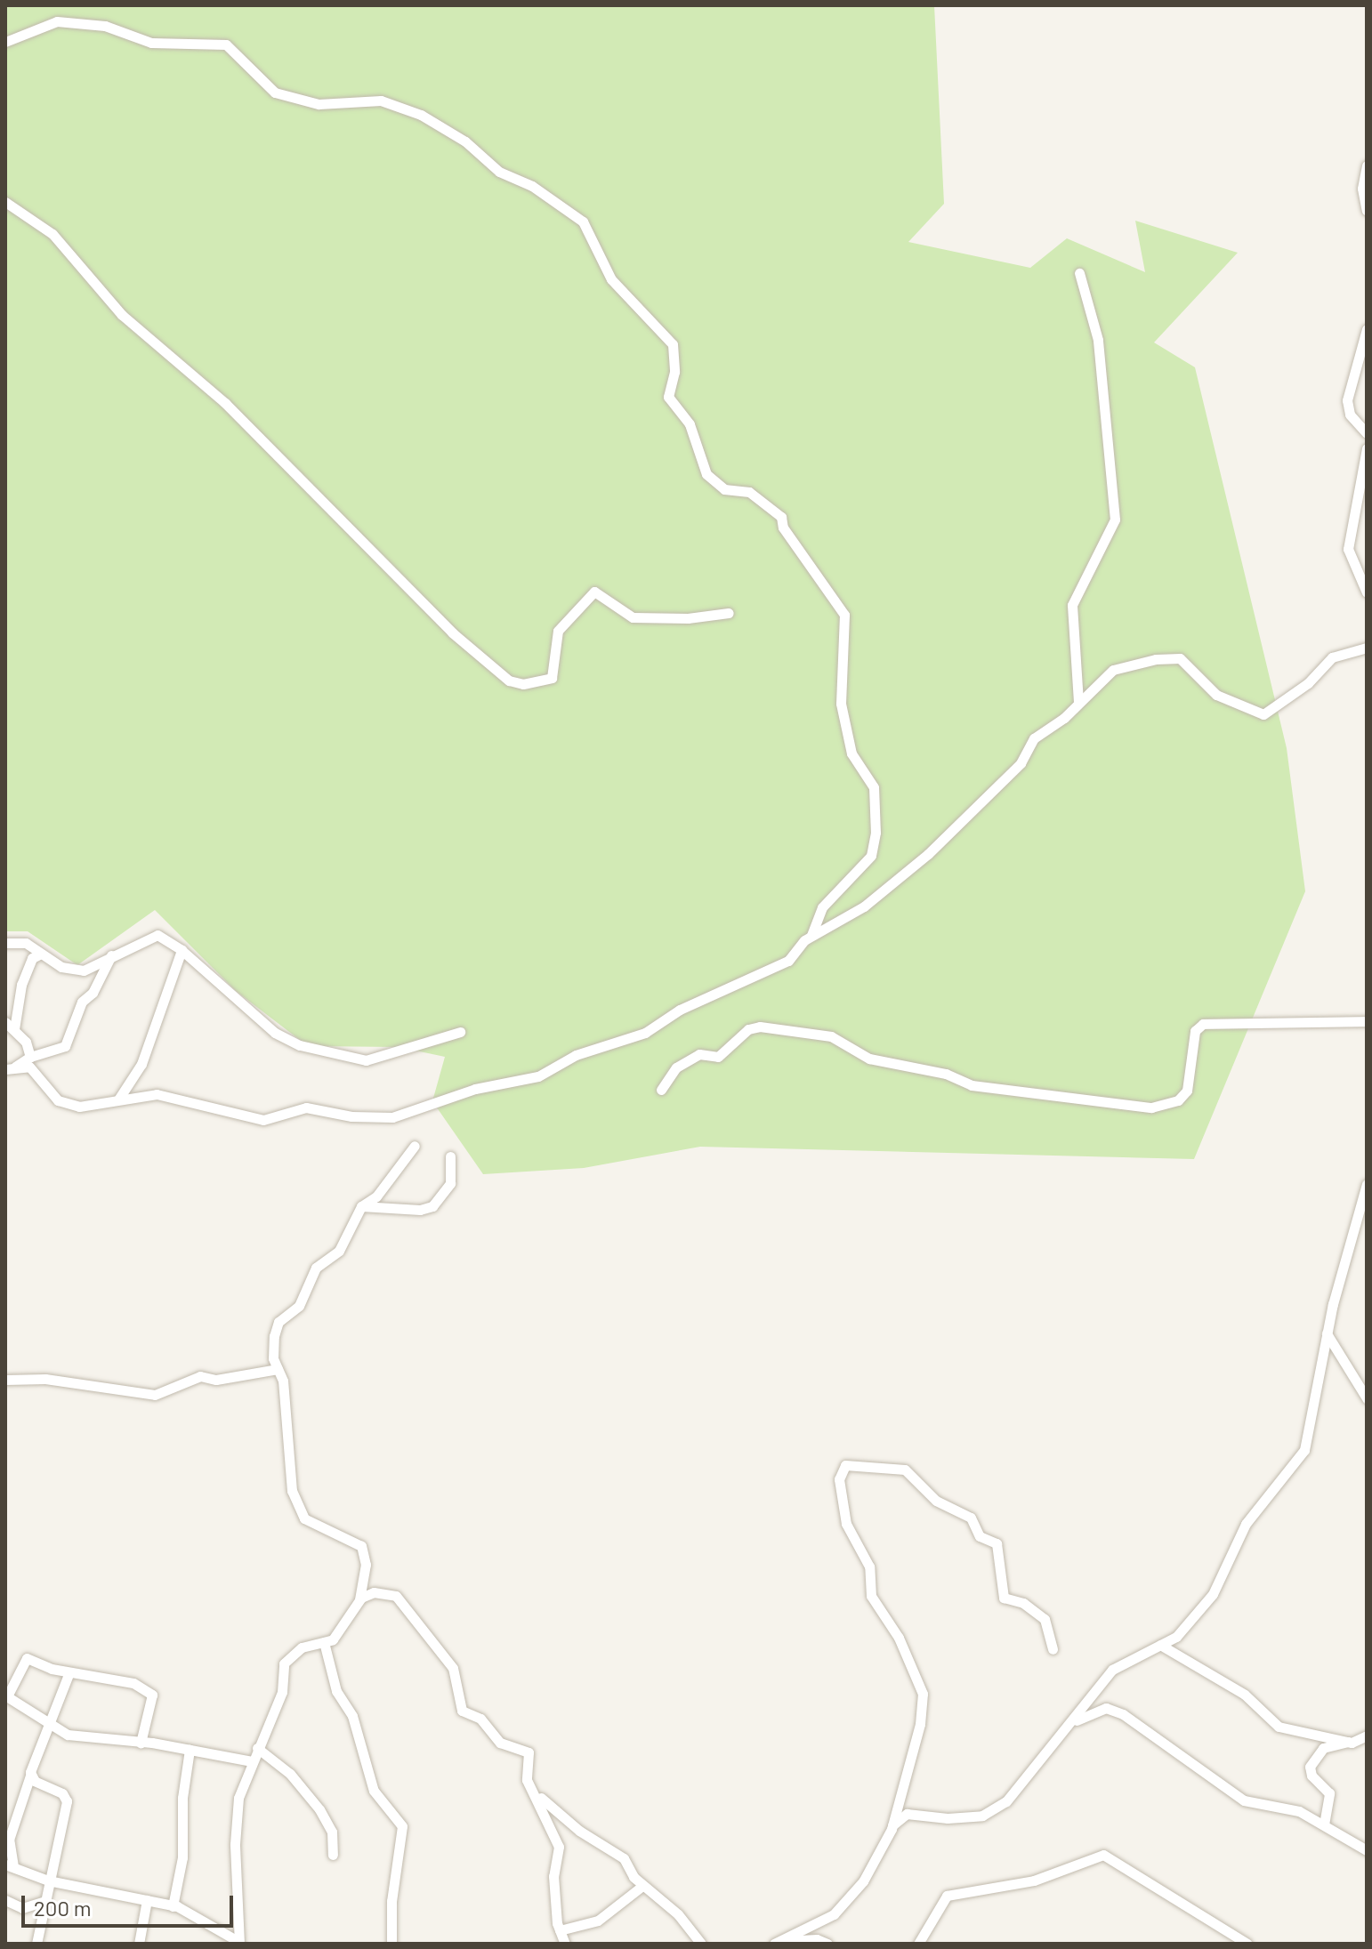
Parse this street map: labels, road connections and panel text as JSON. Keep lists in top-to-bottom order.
{
  "scale_bar": "200 m"
}
